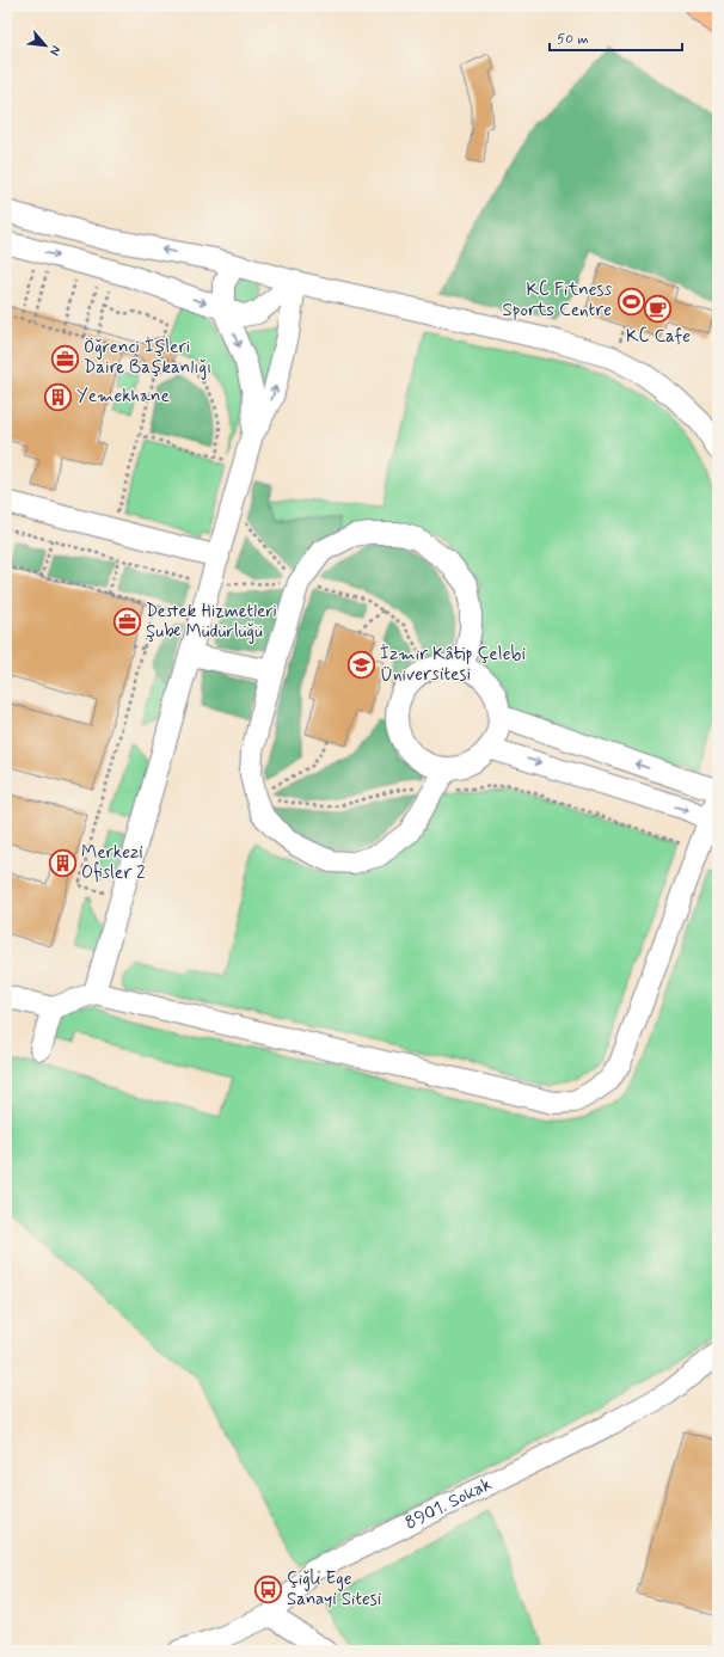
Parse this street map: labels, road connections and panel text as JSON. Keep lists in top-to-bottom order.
{
  "streets": {
    "street": ["8901. Sokak"]
  },
  "places": {
    "sports": ["KC Fitness Sports Centre"],
    "cafe": ["KC Cafe"],
    "office": ["Öğrenci İşleri Daire Başkanlığı", "Destek Hizmetleri Şube Müdürlüğü"],
    "building": ["Yemekhane", "Merkezi Ofisler 2"],
    "school or university": ["İzmir Kâtip Çelebi Üniversitesi"],
    "bus stop": ["Çiğli Ege Sanayi Sitesi"]
  },
  "scale_bar": "50 m",
  "north": "bottom right"
}
